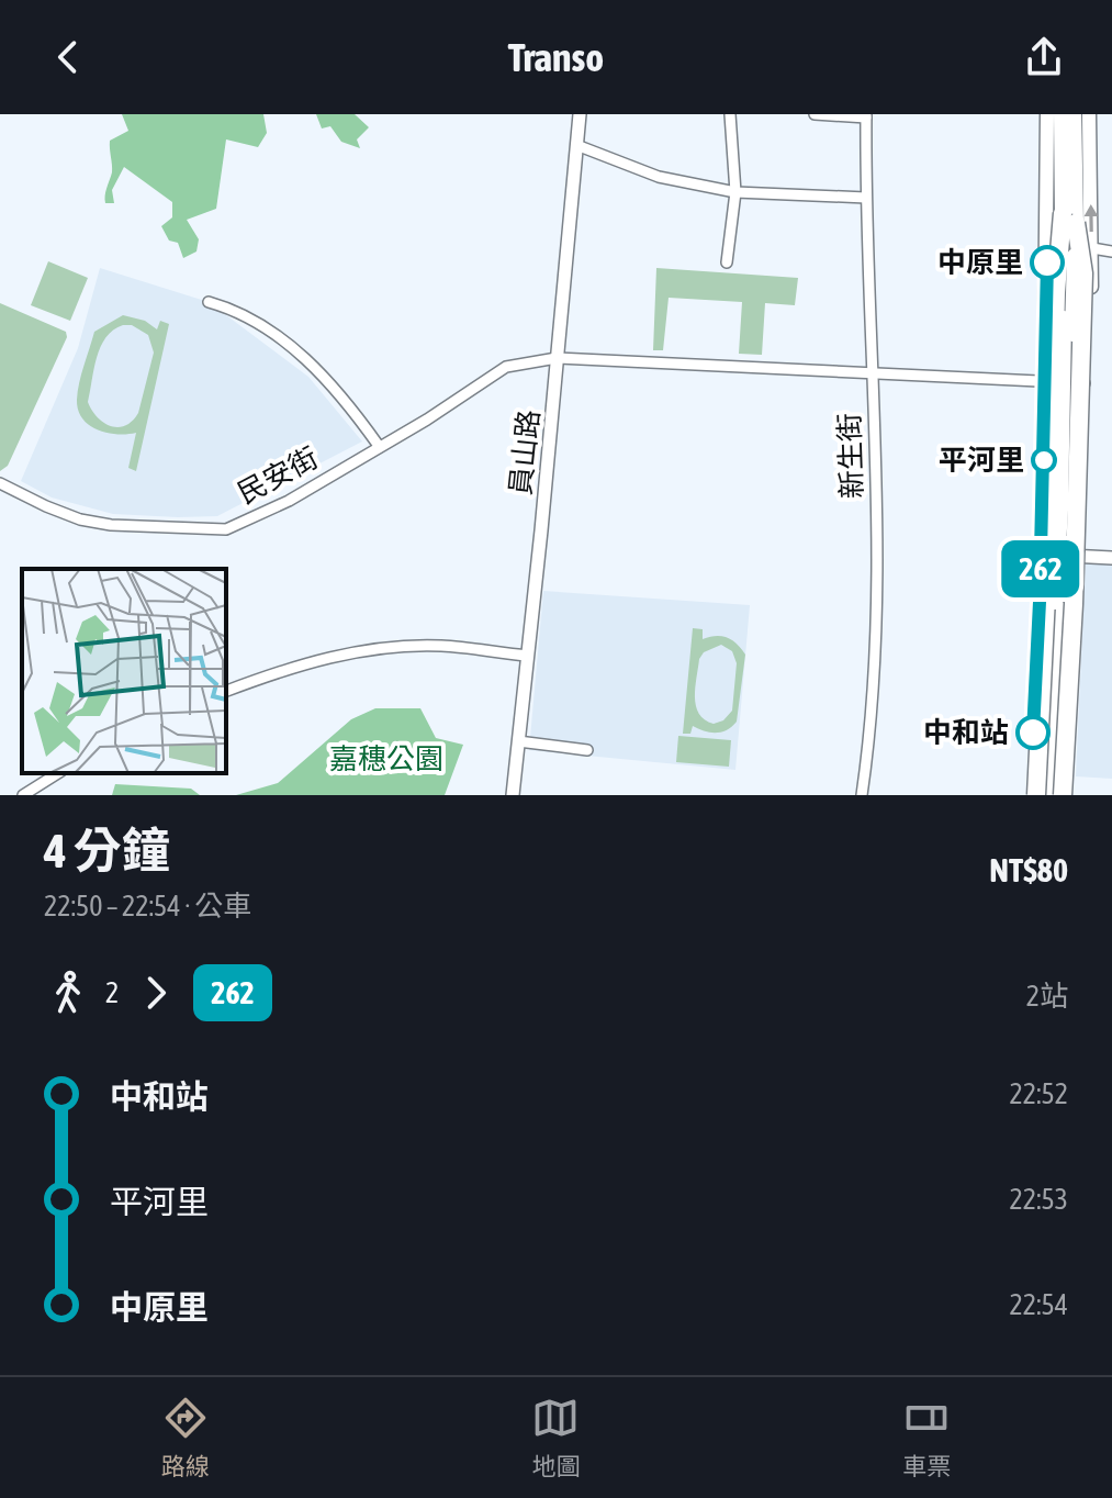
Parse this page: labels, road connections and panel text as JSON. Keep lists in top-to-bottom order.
{
  "streets": {
    "street": ["員山路", "新生街", "民安街"]
  },
  "crossings": [
    ["員山路", "民安街"],
    ["新生街", "民安街"]
  ],
  "parks": ["嘉穗公園"],
  "places": ["中原里", "平河里", "中和站"],
  "lines": ["bus line 262"],
  "page": {
    "header": "Transo",
    "on_map": "262",
    "heading": ["4 分鐘", "22:50 – 22:54 · 公車", "NT$80"],
    "legs": ["2", "262", "2站"],
    "list": [
      {
        "name": "中和站",
        "value": "22:52"
      },
      {
        "name": "平河里",
        "value": "22:53"
      },
      {
        "name": "中原里",
        "value": "22:54"
      }
    ],
    "tabs": ["路線", "地圖", "車票"]
  }
}
